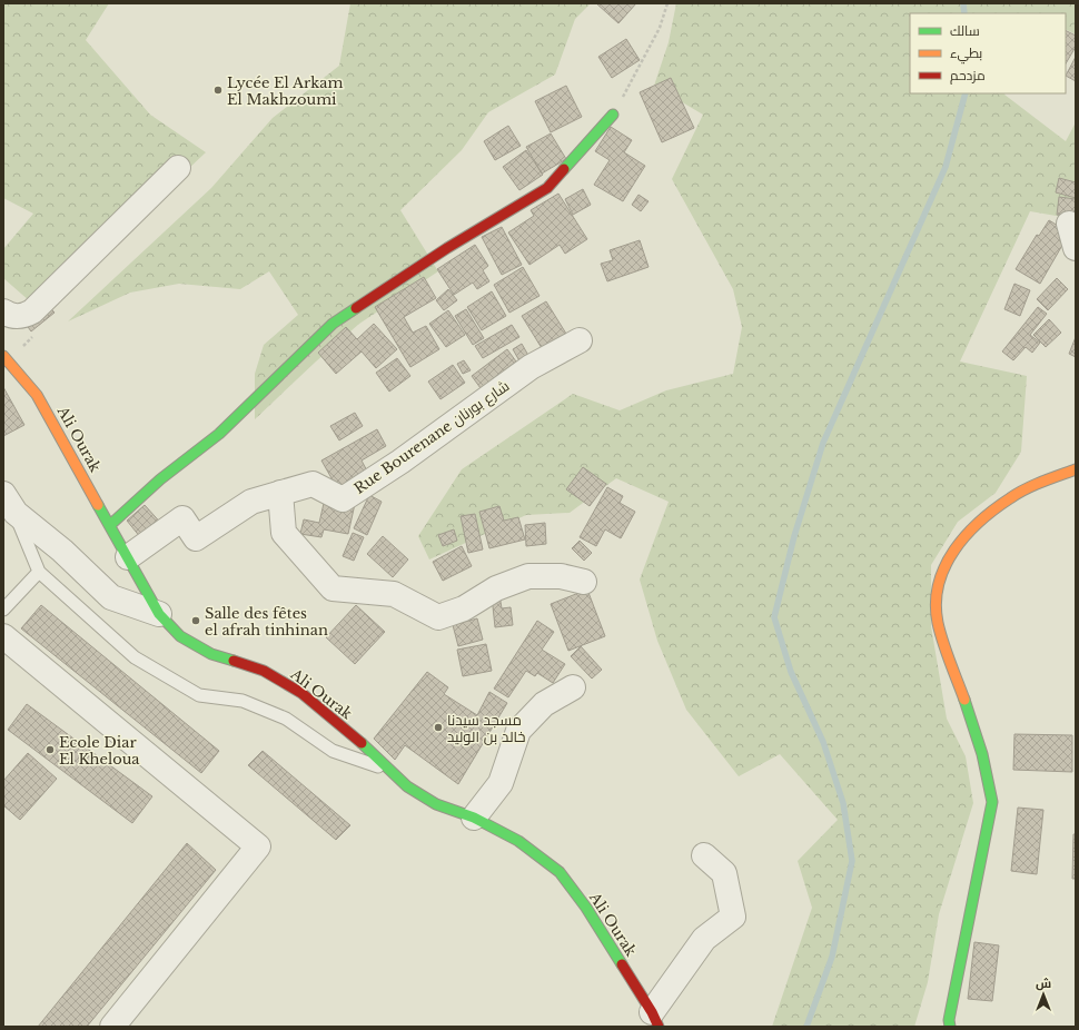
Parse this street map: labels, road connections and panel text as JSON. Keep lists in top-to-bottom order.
{
  "streets": {
    "street": ["Rue Bourenane شارع بورنان", "Ali Ourak"]
  },
  "crossings": [
    ["Rue Bourenane شارع بورنان", "Ali Ourak"]
  ],
  "places": [
    "Lycée El Arkam El Makhzoumi",
    "Salle des fêtes el afrah tinhinan",
    "مسجد سيدنا خالد بن الوليد",
    "Ecole Diar El Kheloua"
  ],
  "legend": ["سالك", "بطيء", "مزدحم"],
  "north": "top"
}
